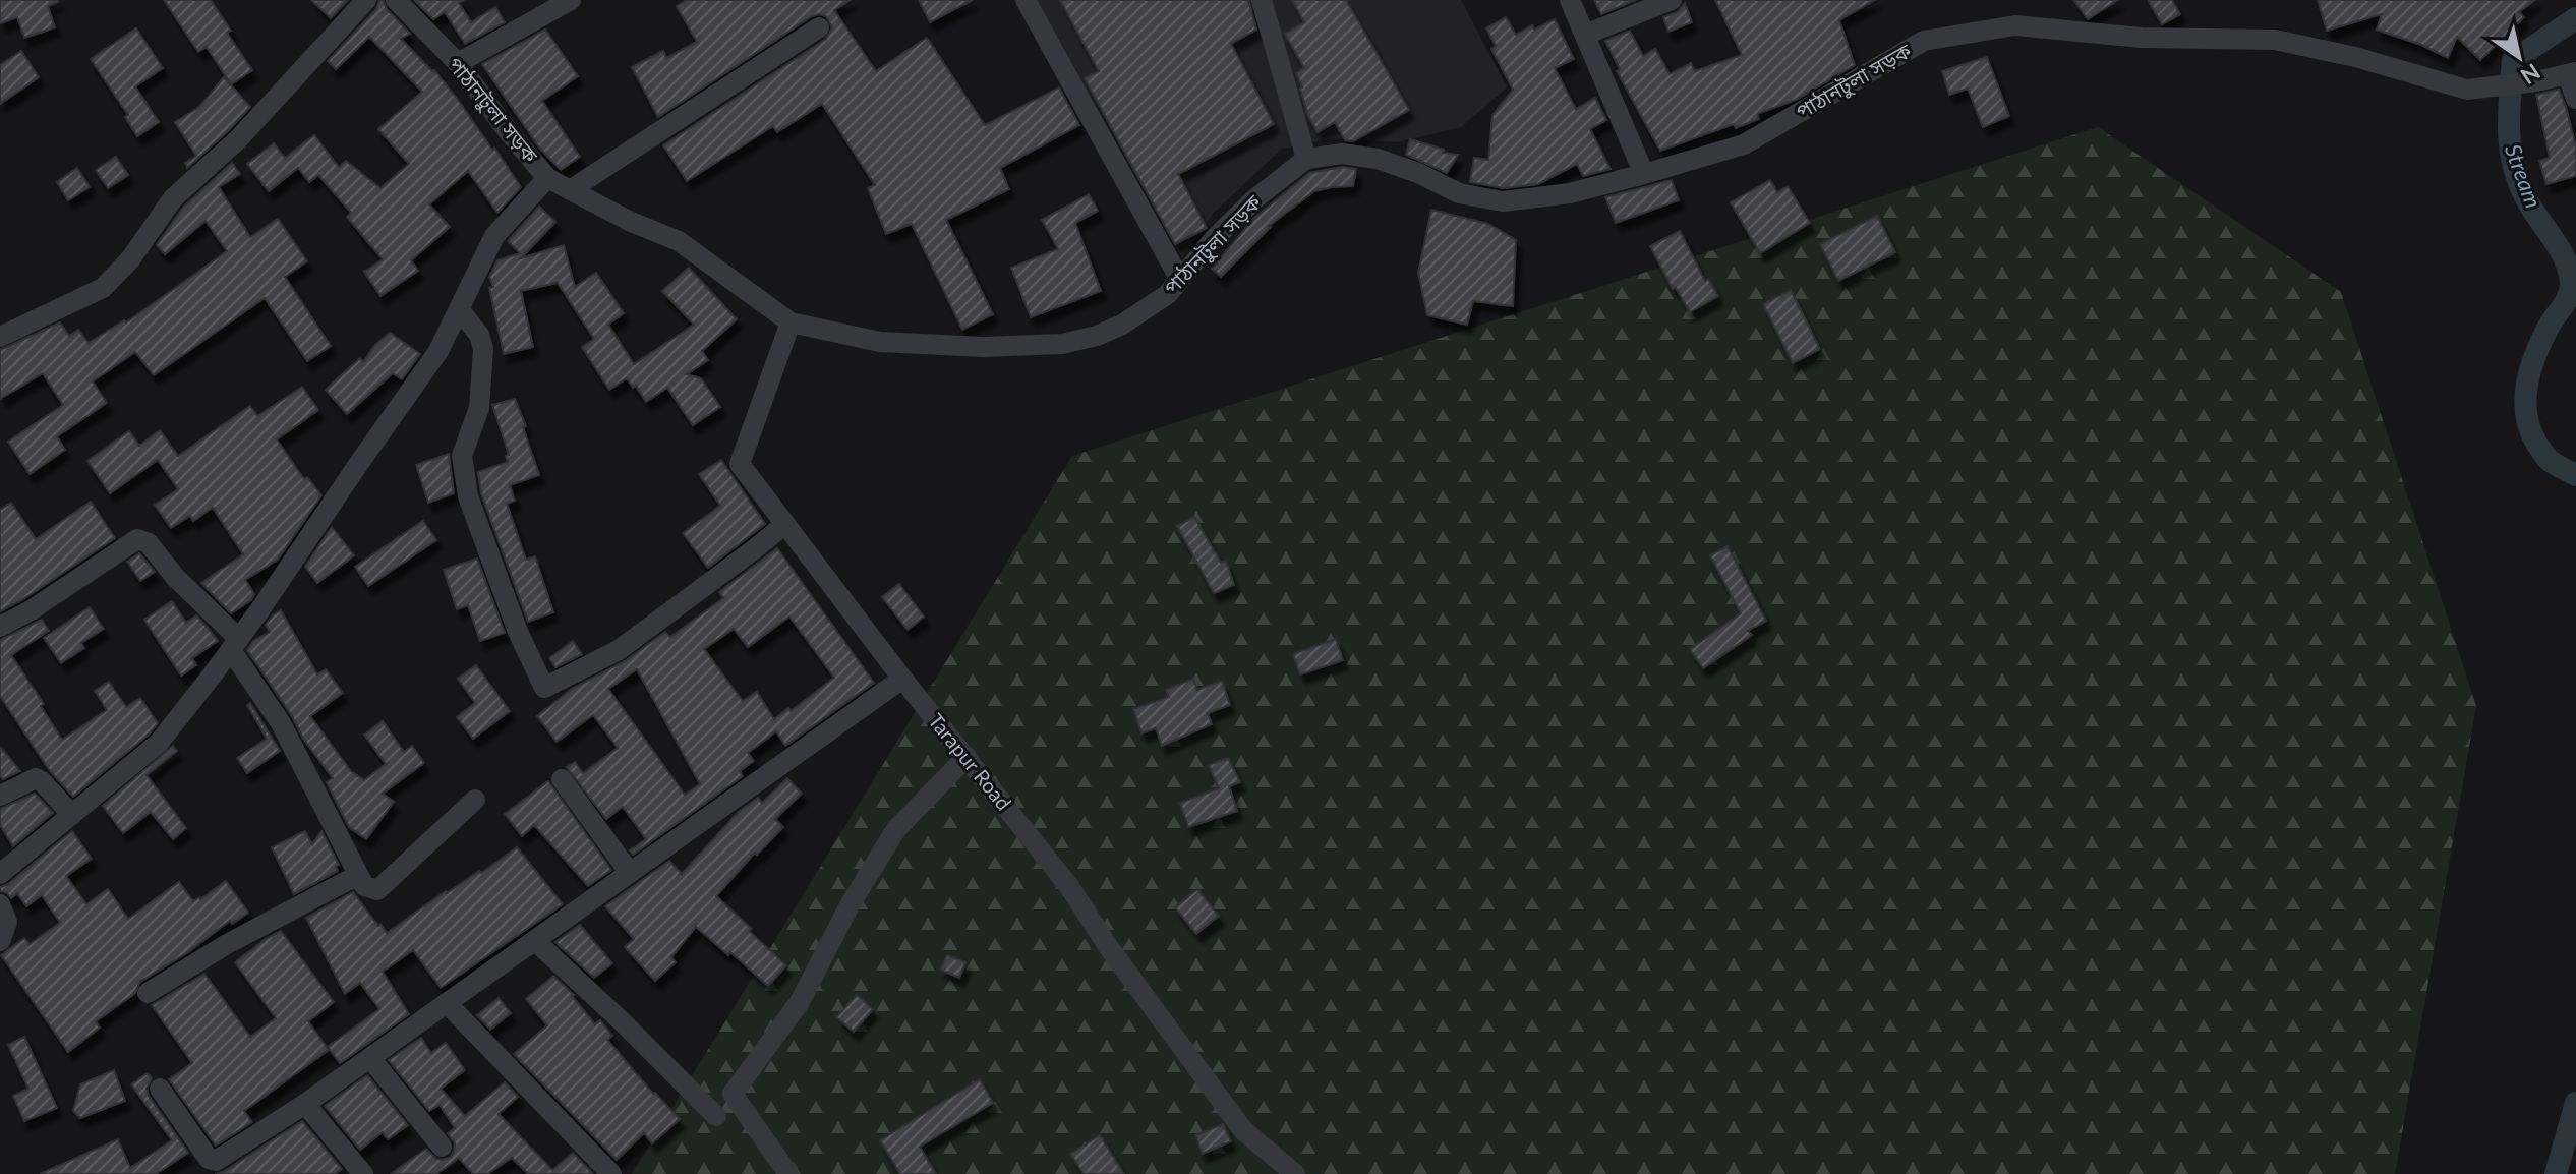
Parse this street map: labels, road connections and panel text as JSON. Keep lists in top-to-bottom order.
{
  "streets": {
    "street": ["পাঠানটুলা সড়ক", "Tarapur Road"]
  },
  "crossings": [
    ["পাঠানটুলা সড়ক", "Tarapur Road"]
  ],
  "water": ["Stream"],
  "north": "bottom right"
}
